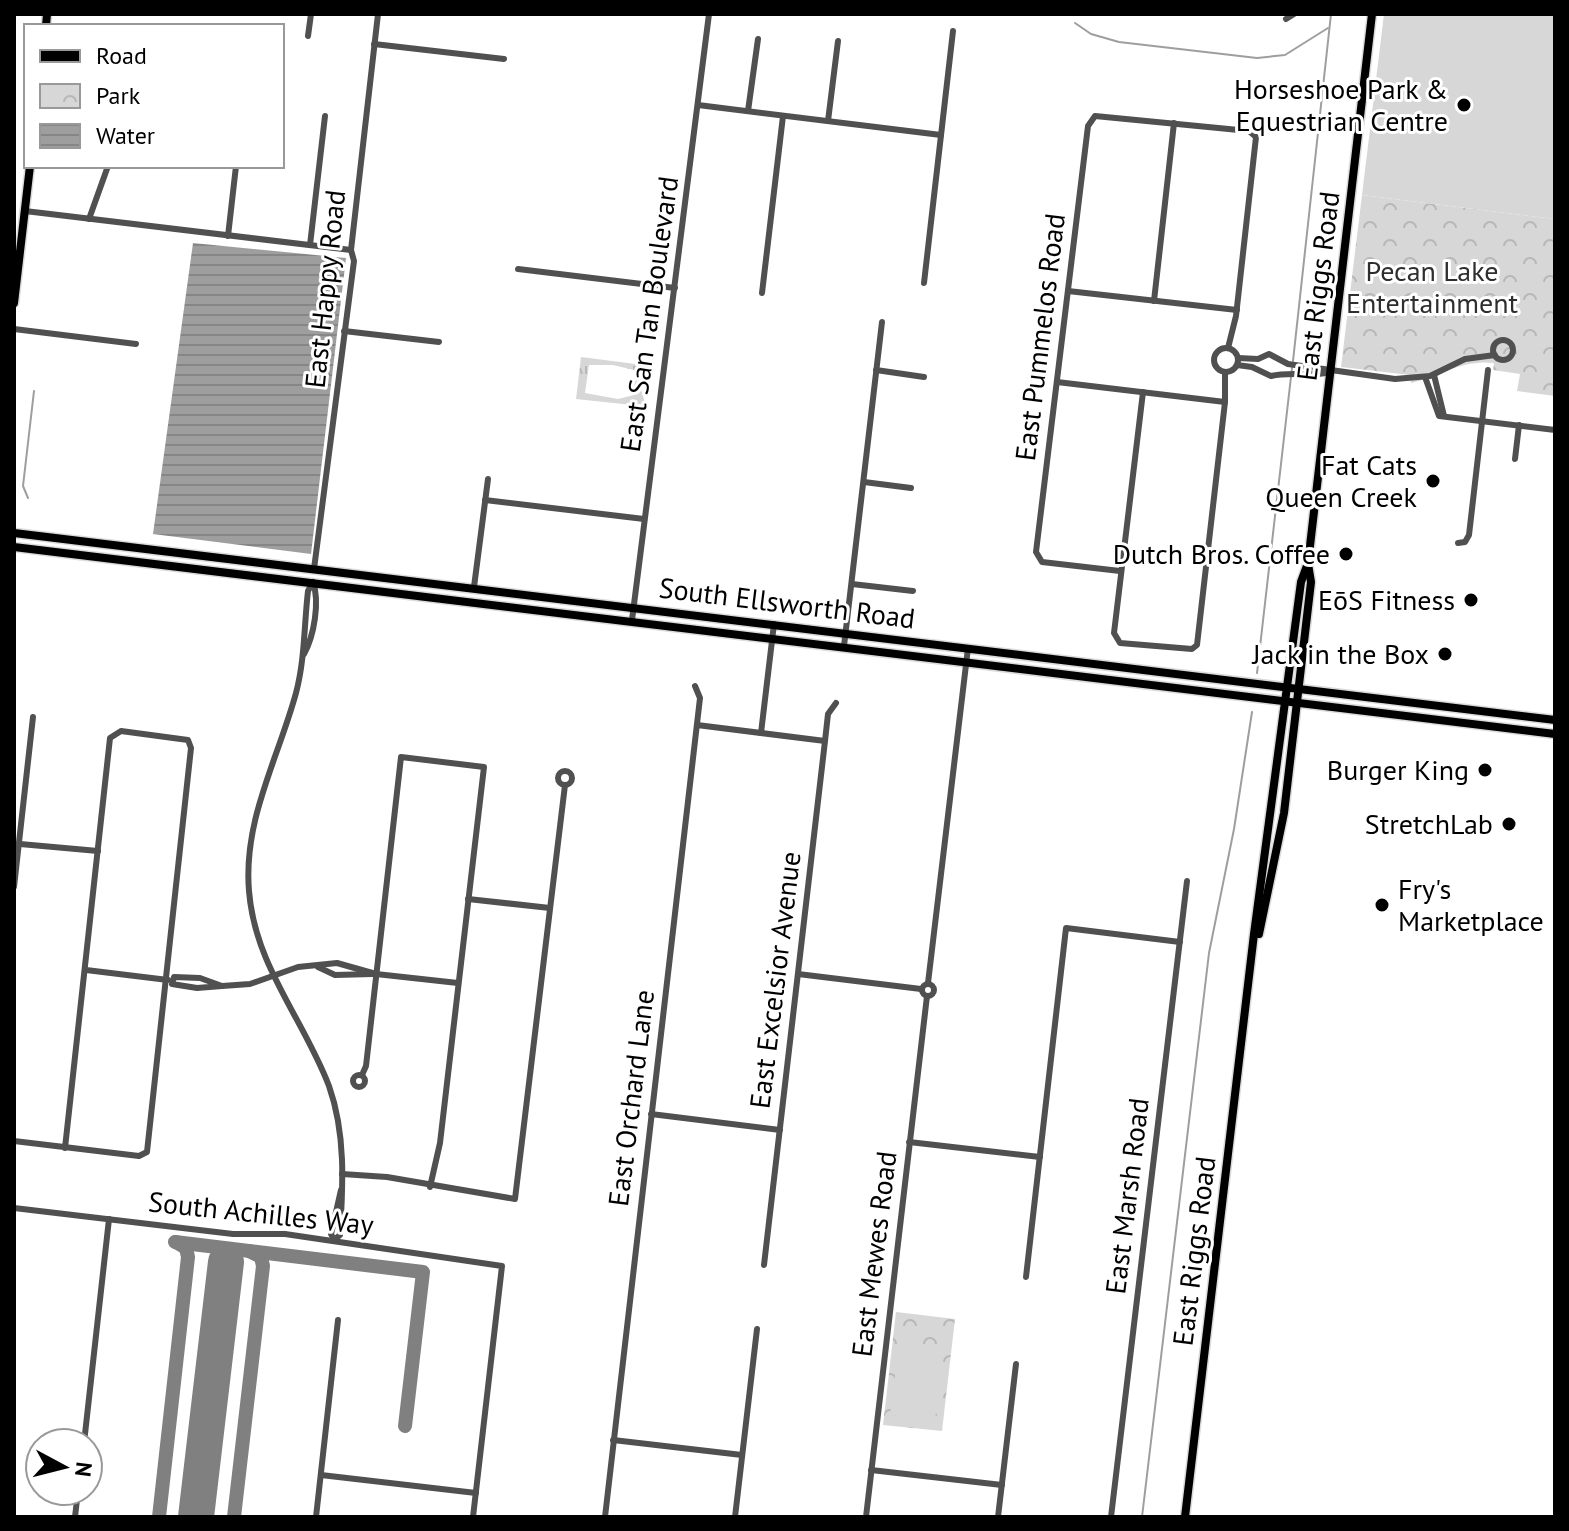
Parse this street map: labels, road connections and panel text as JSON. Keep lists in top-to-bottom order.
{
  "streets": {
    "main road": ["East Riggs Road", "South Ellsworth Road"],
    "street": [
      "East Happy Road",
      "East San Tan Boulevard",
      "East Pummelos Road",
      "East Excelsior Avenue",
      "East Orchard Lane",
      "East Marsh Road",
      "South Achilles Way",
      "East Mewes Road"
    ]
  },
  "crossings": [
    ["East Riggs Road", "South Ellsworth Road"],
    ["East Happy Road", "South Ellsworth Road"],
    ["East San Tan Boulevard", "South Ellsworth Road"],
    ["South Ellsworth Road", "East Mewes Road"]
  ],
  "parks": ["Pecan Lake Entertainment"],
  "places": [
    "Horseshoe Park & Equestrian Centre",
    "Fat Cats Queen Creek",
    "Dutch Bros. Coffee",
    "EōS Fitness",
    "Jack in the Box",
    "Burger King",
    "StretchLab",
    "Fry's Marketplace"
  ],
  "legend": ["Road", "Park", "Water"],
  "north": "right"
}
